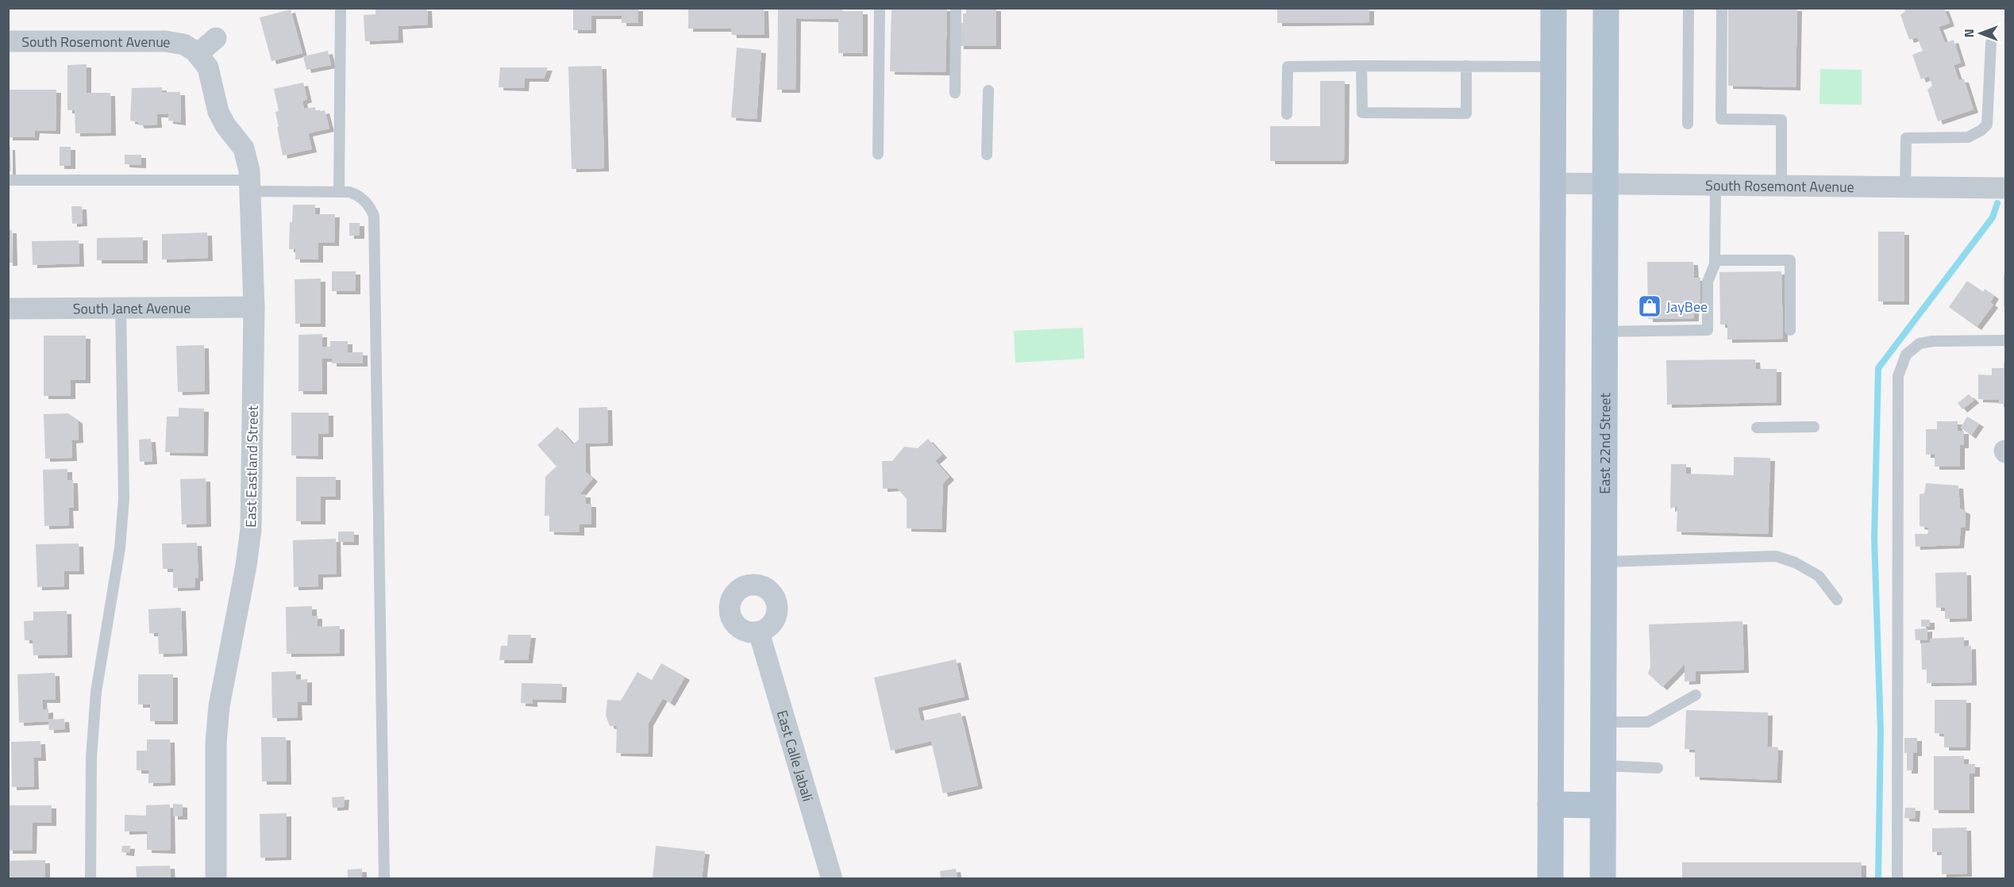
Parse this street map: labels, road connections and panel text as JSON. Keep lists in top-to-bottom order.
{
  "streets": {
    "main road": ["East 22nd Street"],
    "street": [
      "South Rosemont Avenue",
      "South Janet Avenue",
      "East Eastland Street",
      "East Calle Jabali"
    ]
  },
  "crossings": [
    ["South Rosemont Avenue", "East 22nd Street"],
    ["South Rosemont Avenue", "East Eastland Street"],
    ["South Janet Avenue", "East Eastland Street"]
  ],
  "places": {
    "shop": ["JayBee"]
  },
  "north": "left"
}
